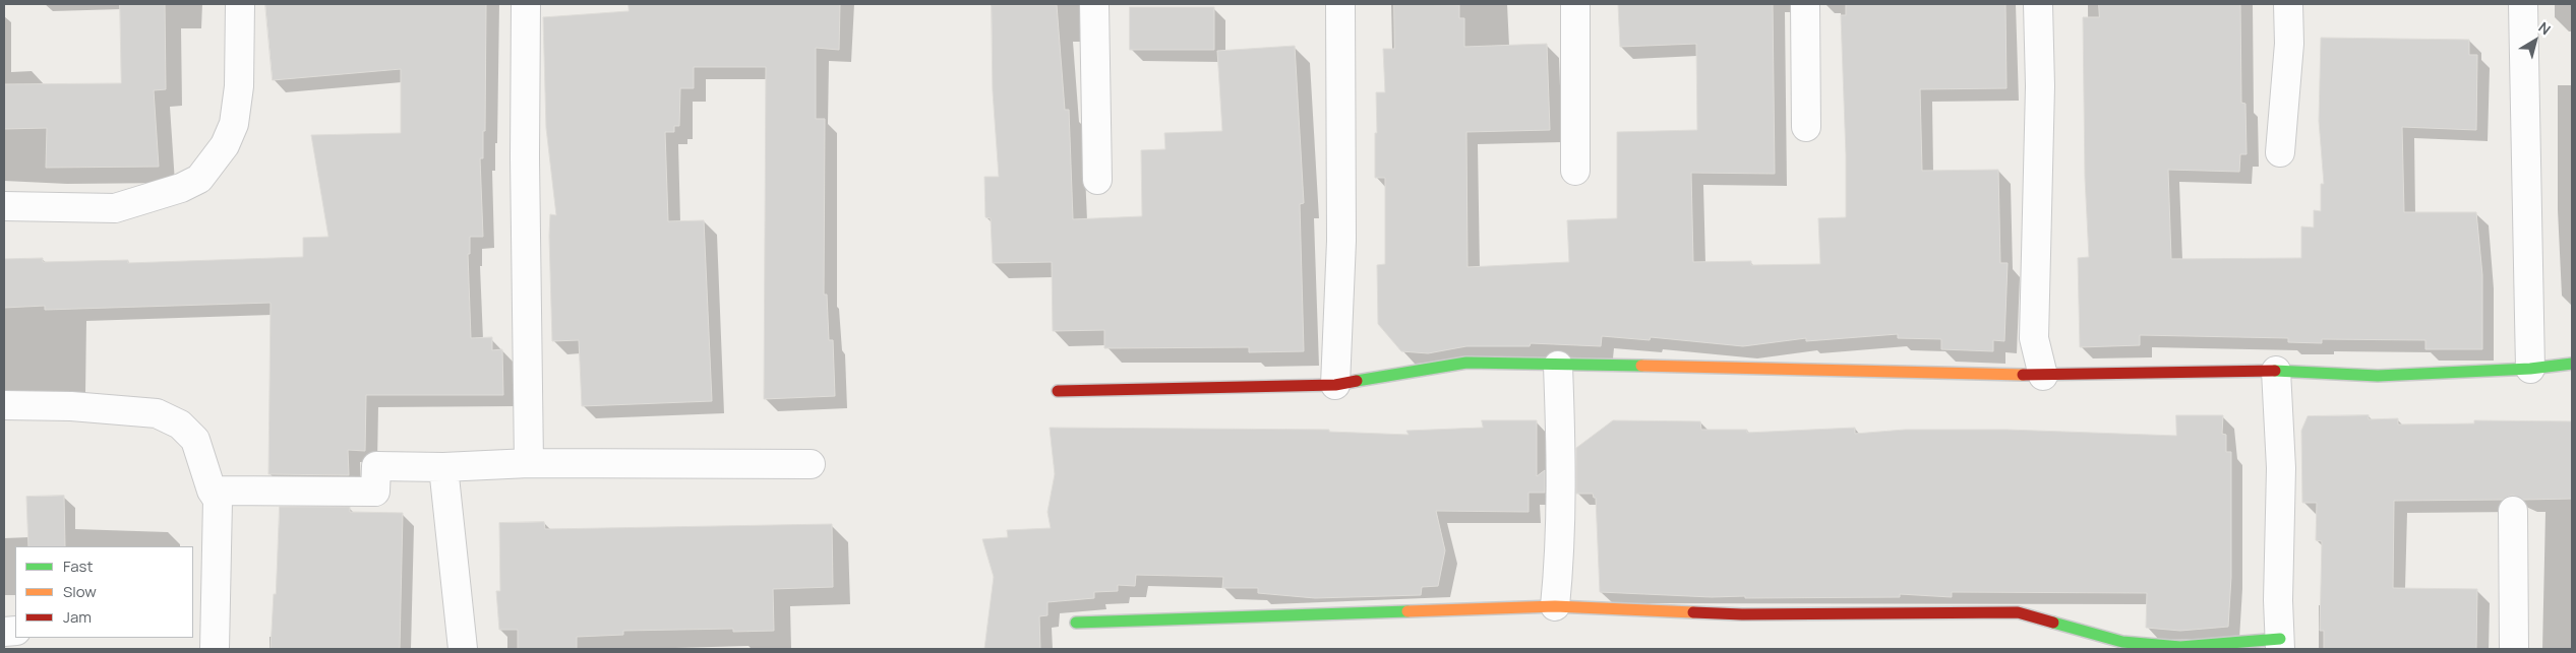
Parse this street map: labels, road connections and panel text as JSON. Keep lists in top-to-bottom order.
{
  "legend": ["Fast", "Slow", "Jam"],
  "north": "top right"
}
